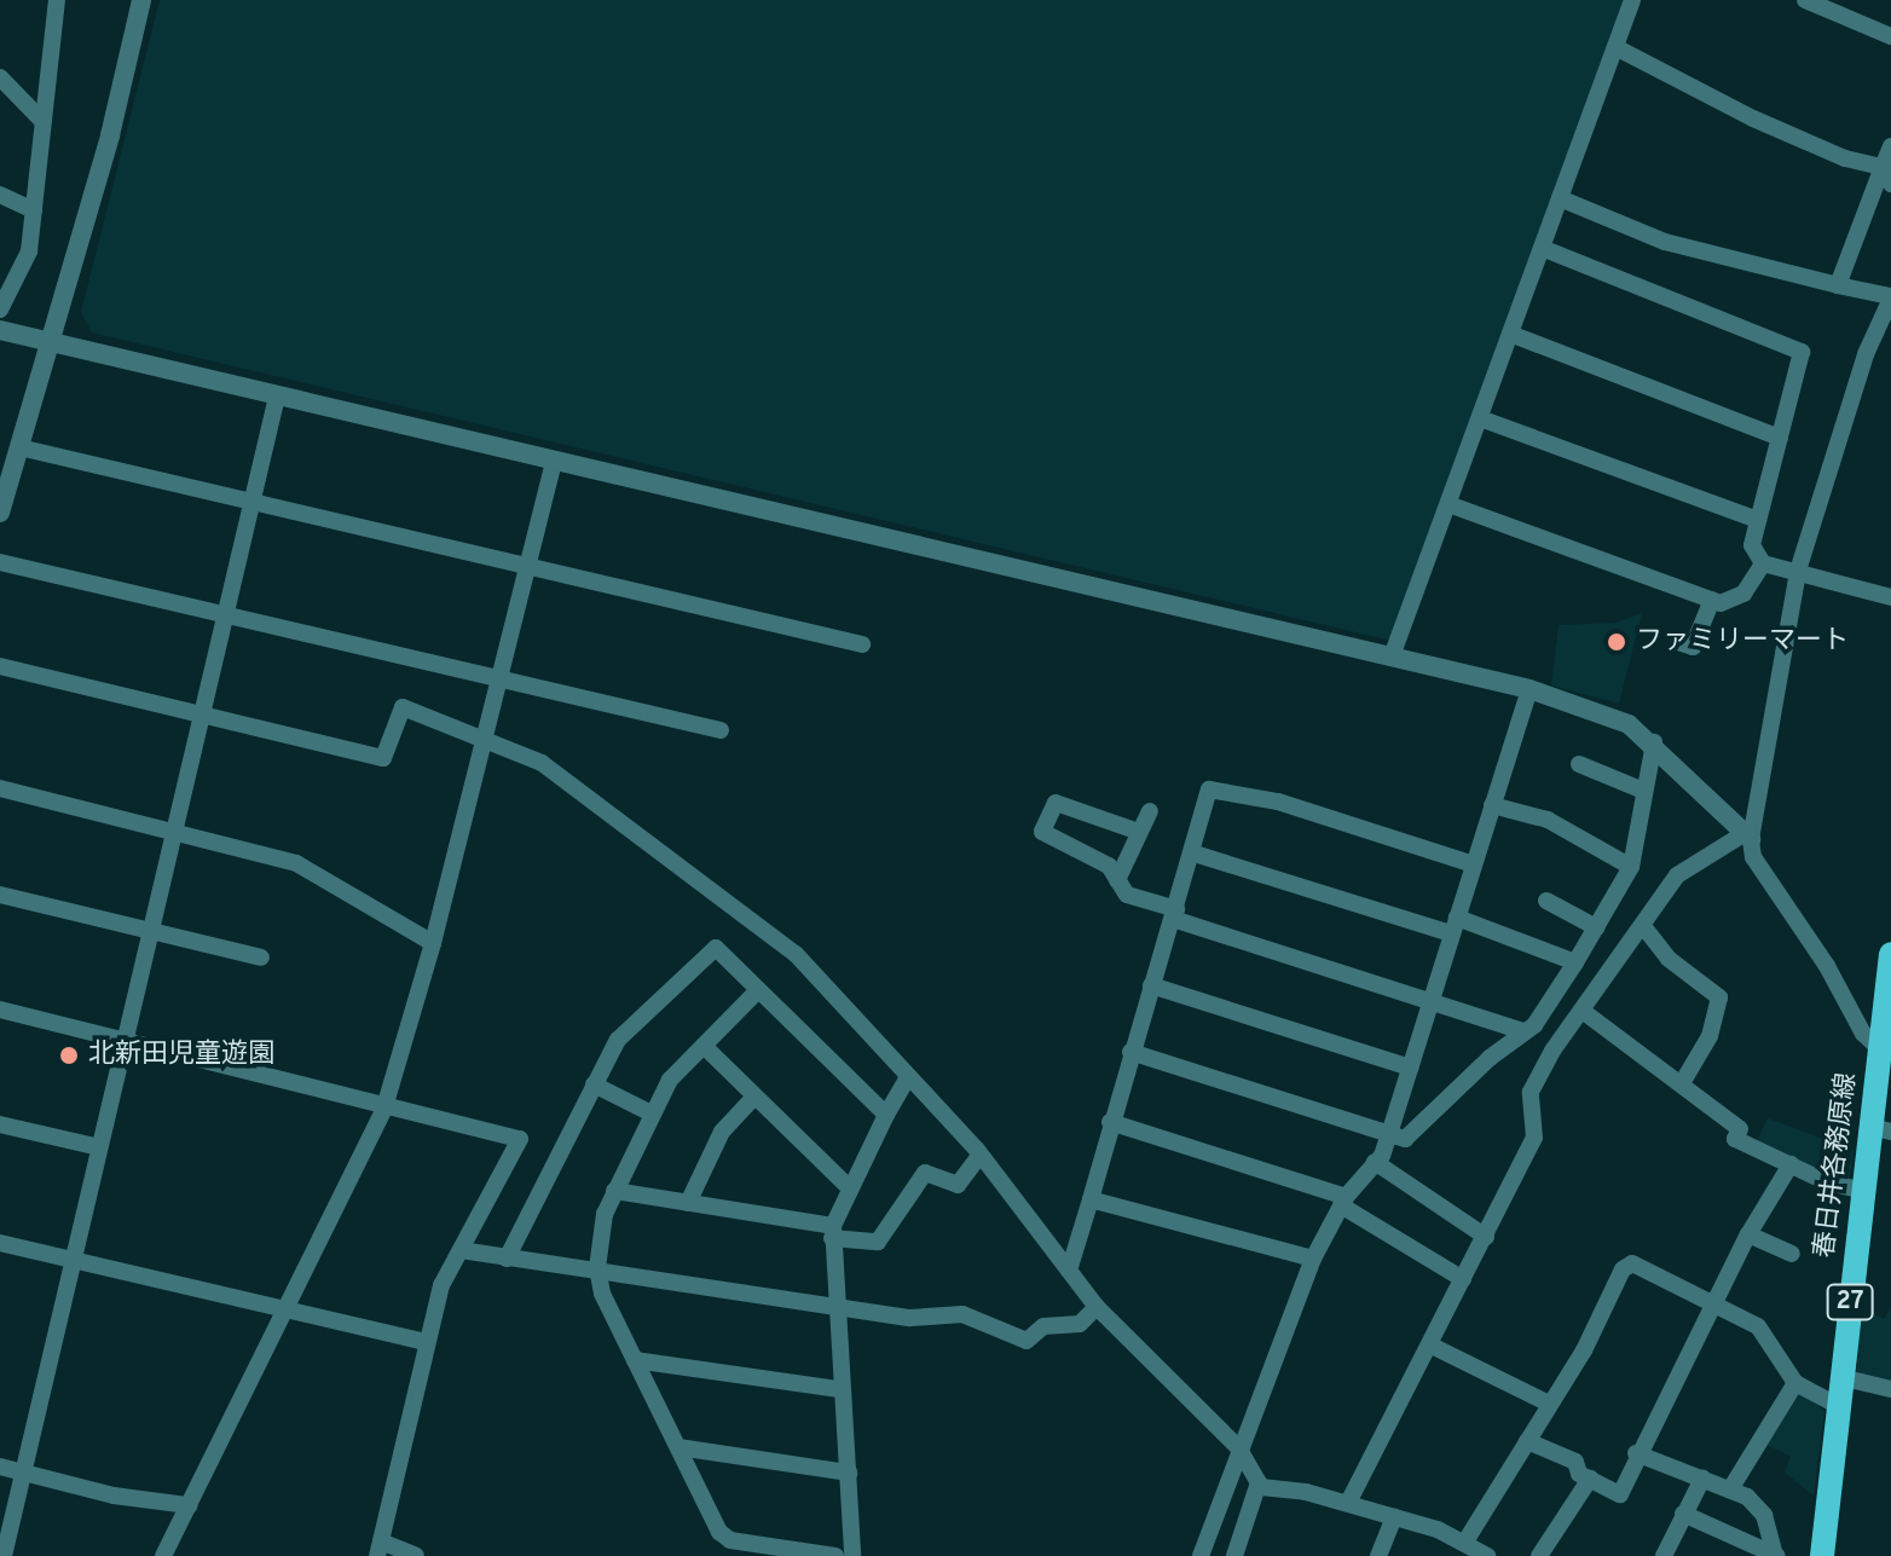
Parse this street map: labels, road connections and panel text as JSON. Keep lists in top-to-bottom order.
{
  "streets": {
    "main road": ["春日井各務原線", "27"]
  },
  "places": ["ファミリーマート", "北新田児童遊園"]
}
